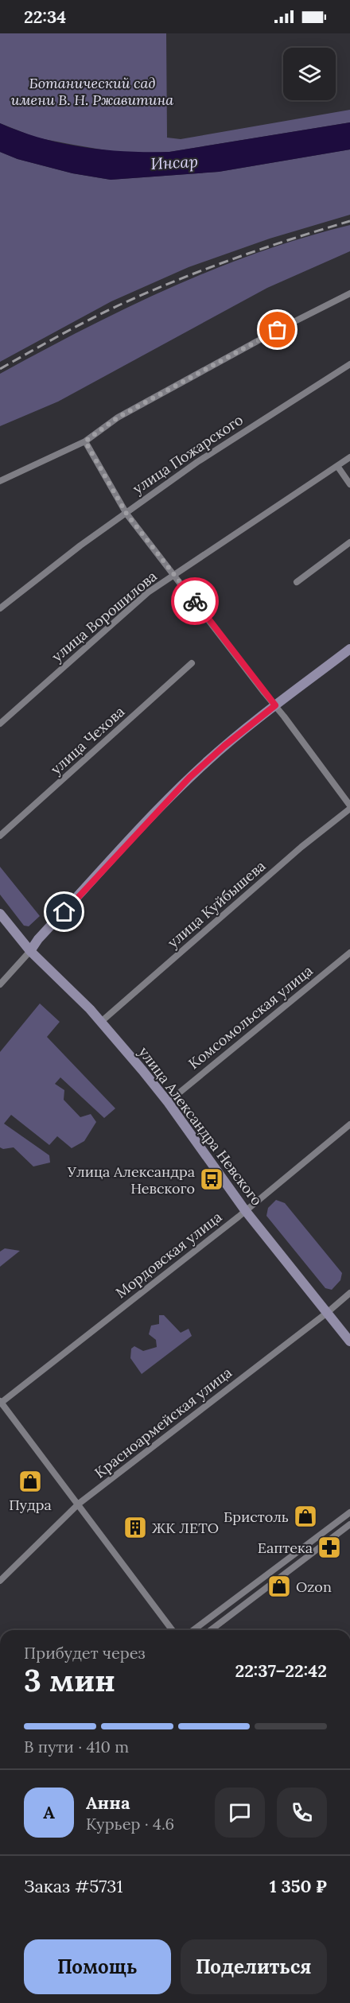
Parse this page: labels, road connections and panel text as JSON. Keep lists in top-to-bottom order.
{
  "streets": {
    "main road": ["улица Александра Невского"],
    "street": [
      "улица Пожарского",
      "улица Ворошилова",
      "улица Чехова",
      "улица Куйбышева",
      "Комсомольская улица",
      "Мордовская улица",
      "Красноармейская улица"
    ]
  },
  "crossings": [
    ["улица Куйбышева", "улица Александра Невского"],
    ["Комсомольская улица", "улица Александра Невского"],
    ["улица Александра Невского", "Мордовская улица"],
    ["улица Александра Невского", "Красноармейская улица"]
  ],
  "water": ["Инсар"],
  "parks": ["Ботанический сад имени В. Н. Ржавитина"],
  "places": {
    "bus stop": ["Улица Александра Невского"],
    "shop": ["Пудра", "Бристоль", "Ozon"],
    "building": ["ЖК ЛЕТО"],
    "pharmacy": ["Еаптека"]
  },
  "page": {
    "status": "22:34",
    "heading": ["3 мин", "Прибудет через", "22:37–22:42"],
    "panel": [
      "Анна",
      "Курьер · 4.6",
      "Заказ #5731",
      "1 350 ₽"
    ],
    "bar": "В пути · 410 m",
    "round": "А",
    "buttons": ["Помощь", "Поделиться"]
  }
}
